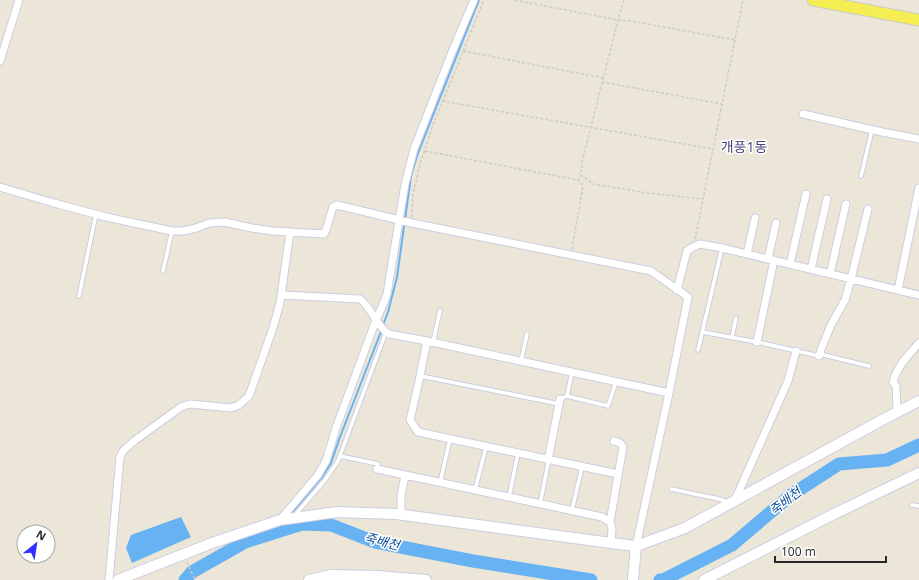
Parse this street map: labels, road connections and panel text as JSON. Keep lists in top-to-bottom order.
{
  "districts": ["개풍1동"],
  "water": ["죽배천"],
  "scale_bar": "100 m",
  "north": "top right"
}
